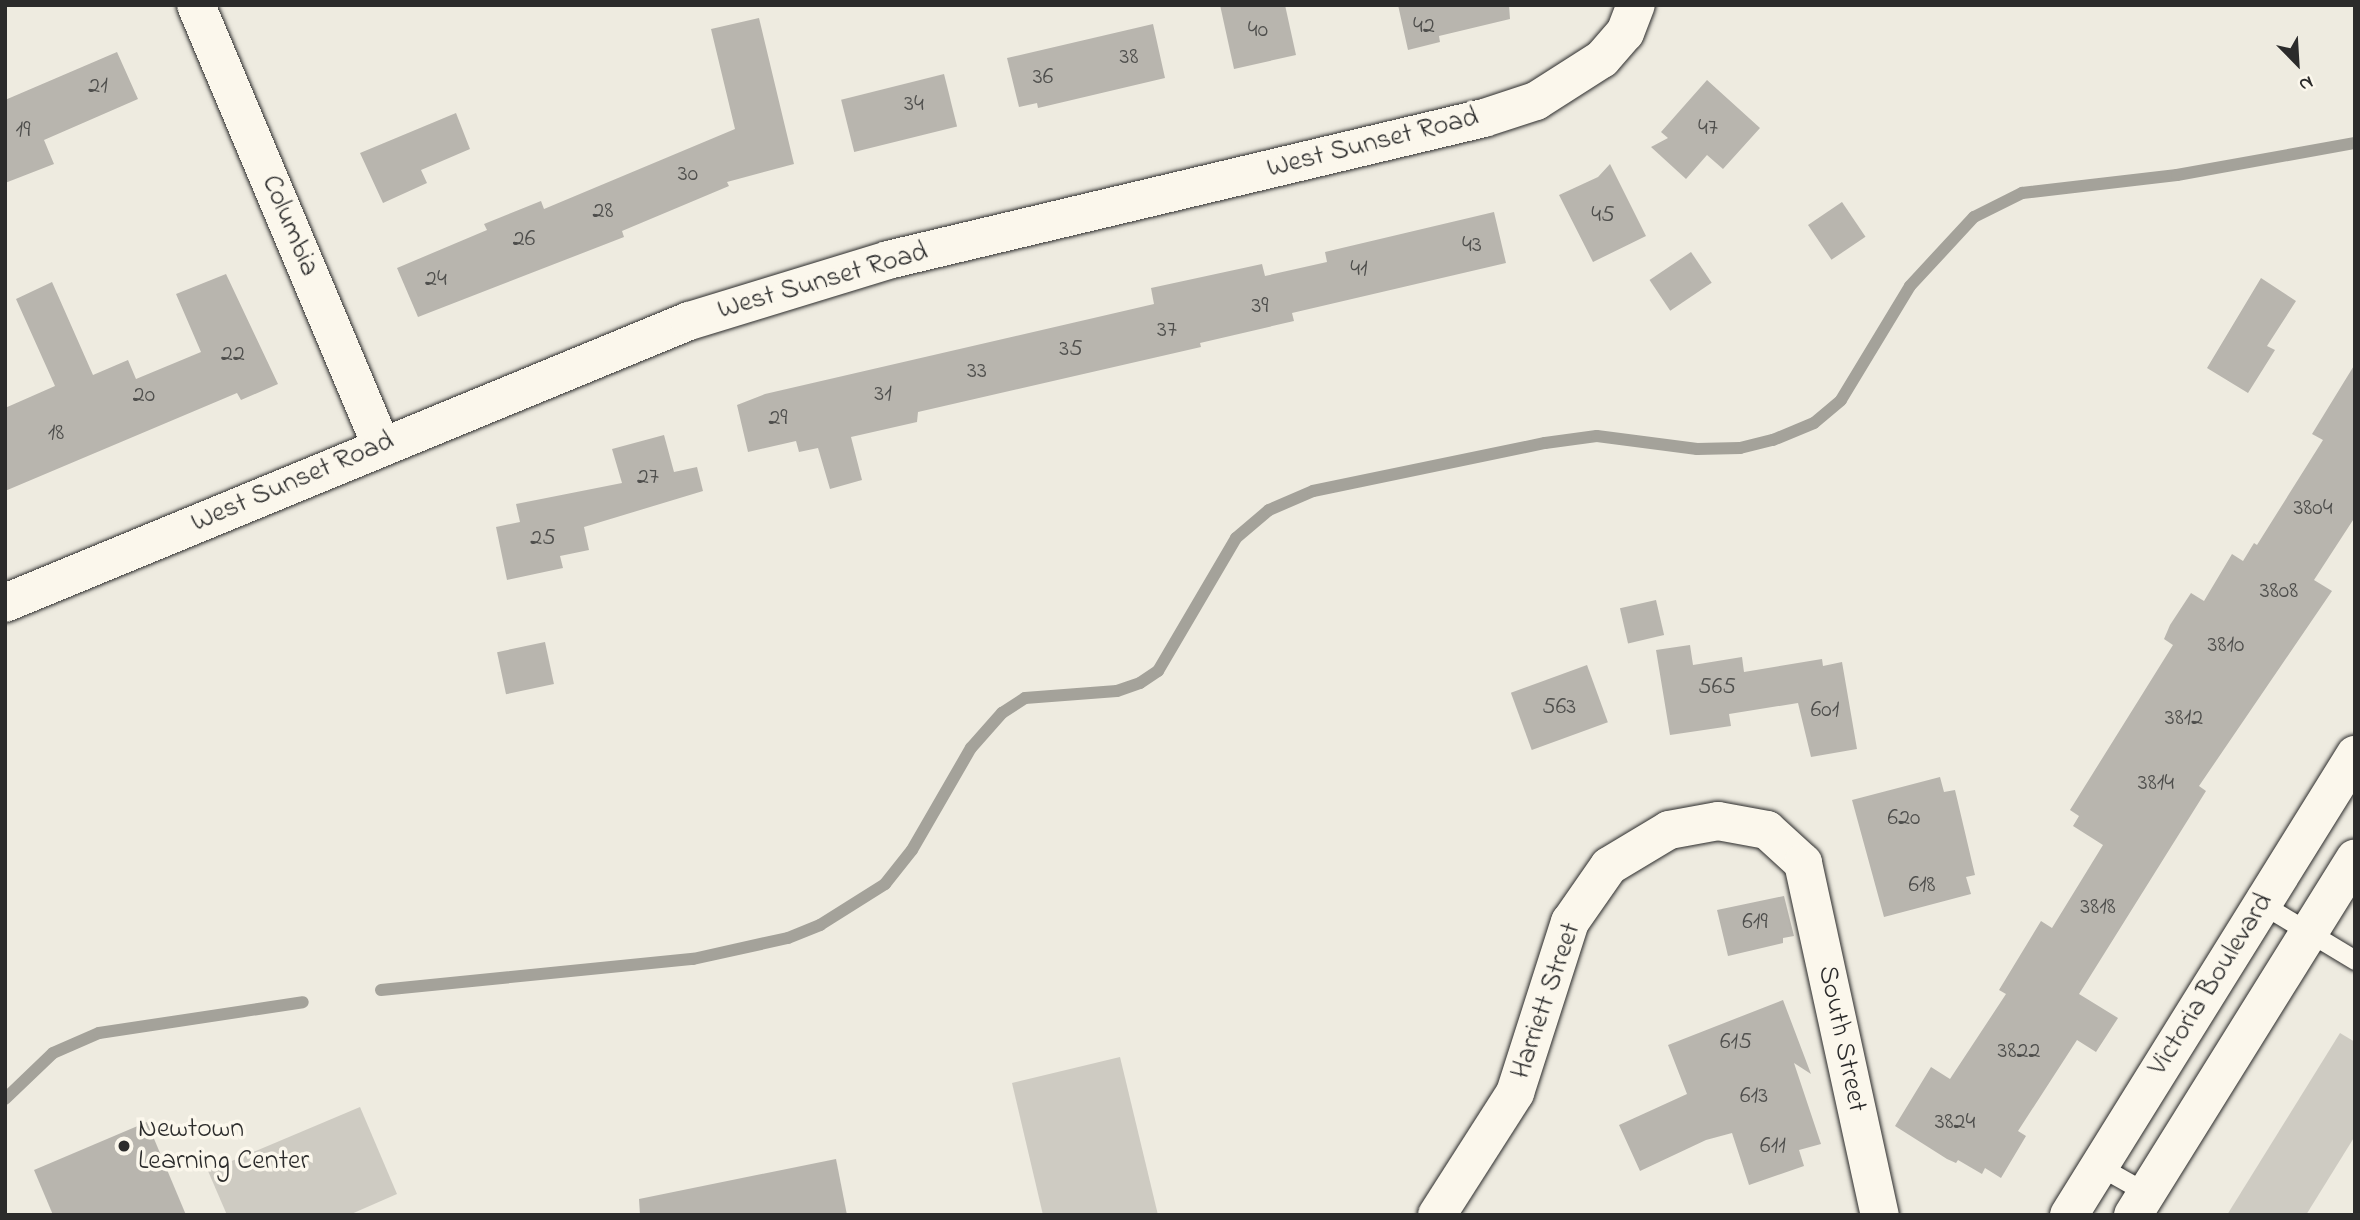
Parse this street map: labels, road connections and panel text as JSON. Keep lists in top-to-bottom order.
{
  "streets": {
    "street": [
      "West Sunset Road",
      "Columbia",
      "Victoria Boulevard",
      "Harriett Street",
      "South Street"
    ]
  },
  "crossings": [
    ["West Sunset Road", "Columbia"],
    ["Harriett Street", "South Street"]
  ],
  "places": ["Newtown Learning Center"],
  "house_numbers": [
    "42",
    "40",
    "38",
    "36",
    "21",
    "34",
    "47",
    "19",
    "30",
    "28",
    "45",
    "26",
    "43",
    "41",
    "24",
    "39",
    "37",
    "35",
    "22",
    "33",
    "31",
    "20",
    "29",
    "18",
    "27",
    "3804",
    "25",
    "3808",
    "3810",
    "565",
    "563",
    "601",
    "3812",
    "3814",
    "620",
    "618",
    "3818",
    "619",
    "615",
    "3822",
    "613",
    "3824",
    "611"
  ],
  "north": "bottom right"
}
